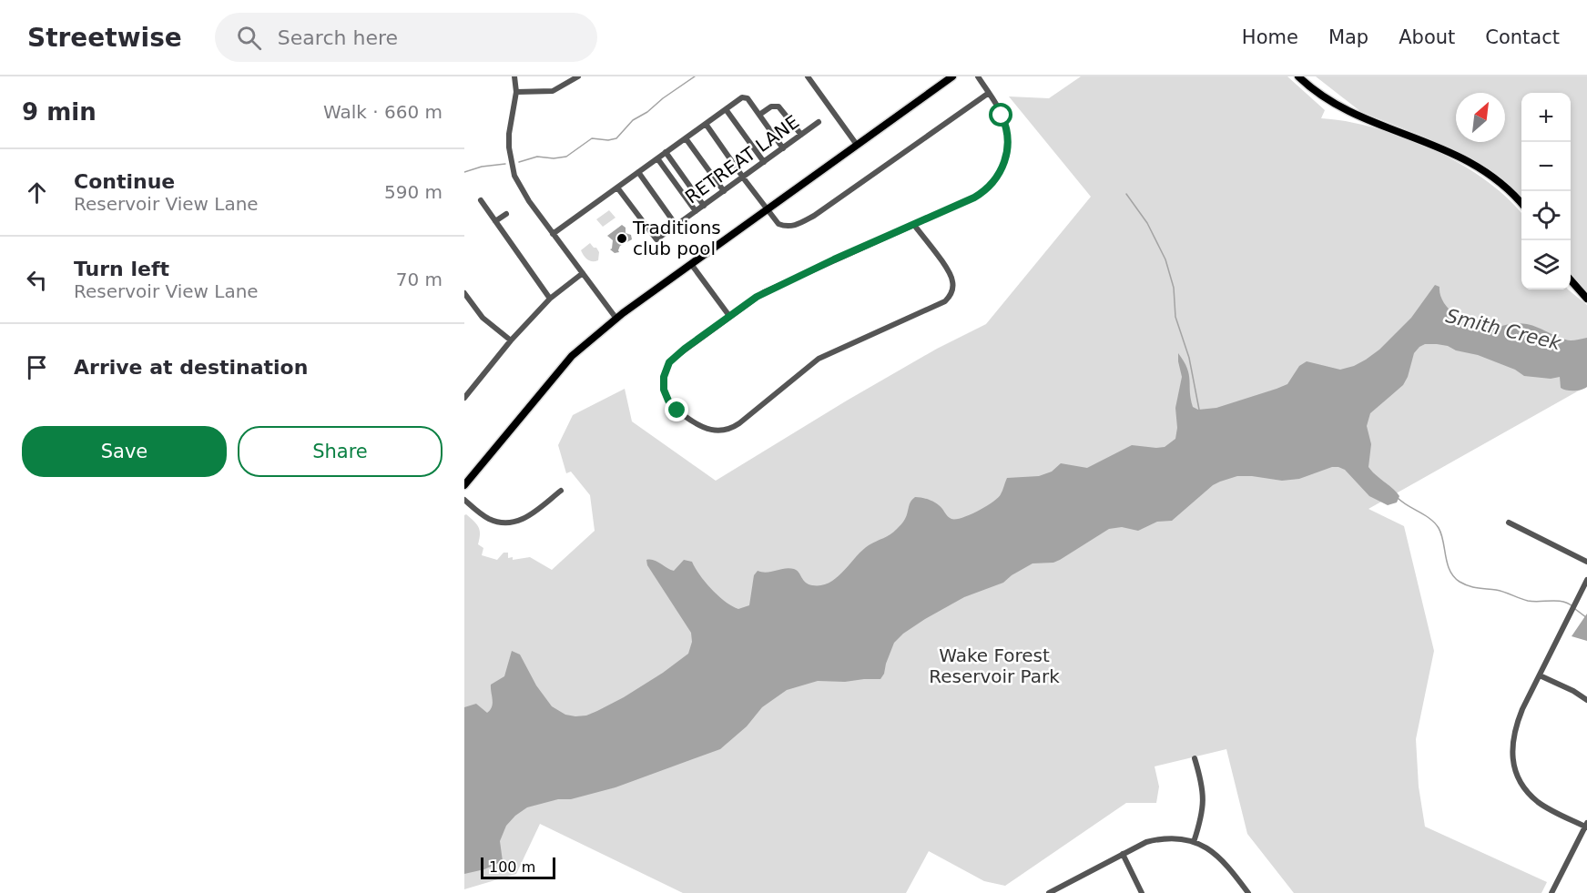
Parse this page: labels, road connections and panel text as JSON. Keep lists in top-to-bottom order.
{
  "streets": {
    "street": ["RETREAT LANE"]
  },
  "water": ["Smith Creek"],
  "parks": ["Wake Forest Reservoir Park"],
  "places": ["Traditions club pool"],
  "scale_bar": "100 m",
  "north": "top right",
  "page": {
    "header": "Streetwise",
    "search": "Search here",
    "nav": [
      "Home",
      "Map",
      "About",
      "Contact"
    ],
    "heading": ["9 min", "Walk · 660 m"],
    "map_buttons": ["+", "−"],
    "list": [
      ["Continue", "Reservoir View Lane", "590 m"],
      ["Turn left", "Reservoir View Lane", "70 m"],
      "Arrive at destination"
    ],
    "buttons": ["Save", "Share"],
    "scale": "100 m"
  }
}
